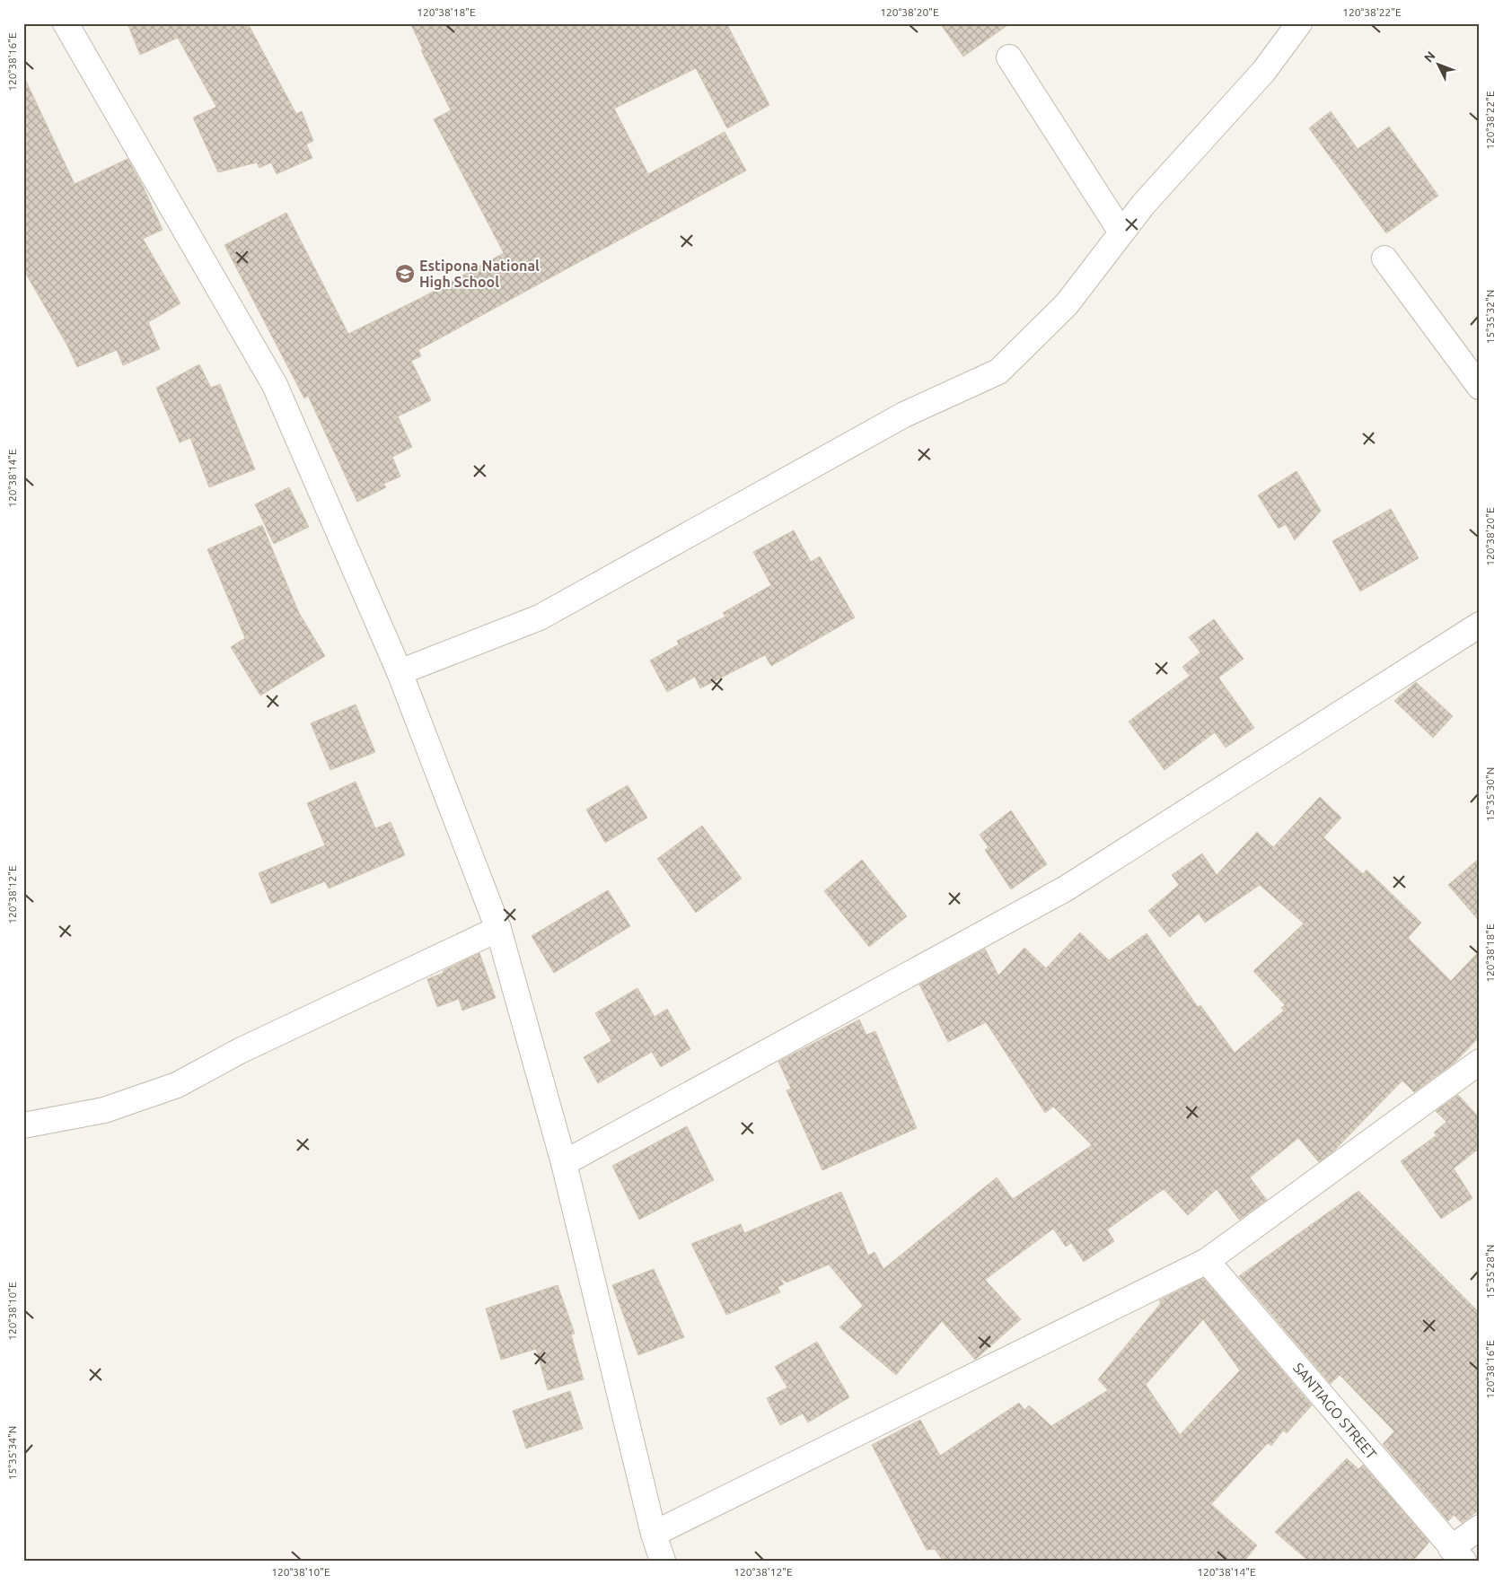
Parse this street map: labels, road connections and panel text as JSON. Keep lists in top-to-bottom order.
{
  "streets": {
    "street": ["SANTIAGO STREET"]
  },
  "places": {
    "school or university": ["Estipona National High School"]
  },
  "north": "top left",
  "coordinates": [
    "120°38'18\"E",
    "120°38'20\"E",
    "120°38'22\"E",
    "120°38'16\"E",
    "15°35'32\"N",
    "120°38'14\"E",
    "15°35'30\"N",
    "120°38'12\"E",
    "15°35'28\"N",
    "120°38'10\"E",
    "15°35'34\"N"
  ]
}
